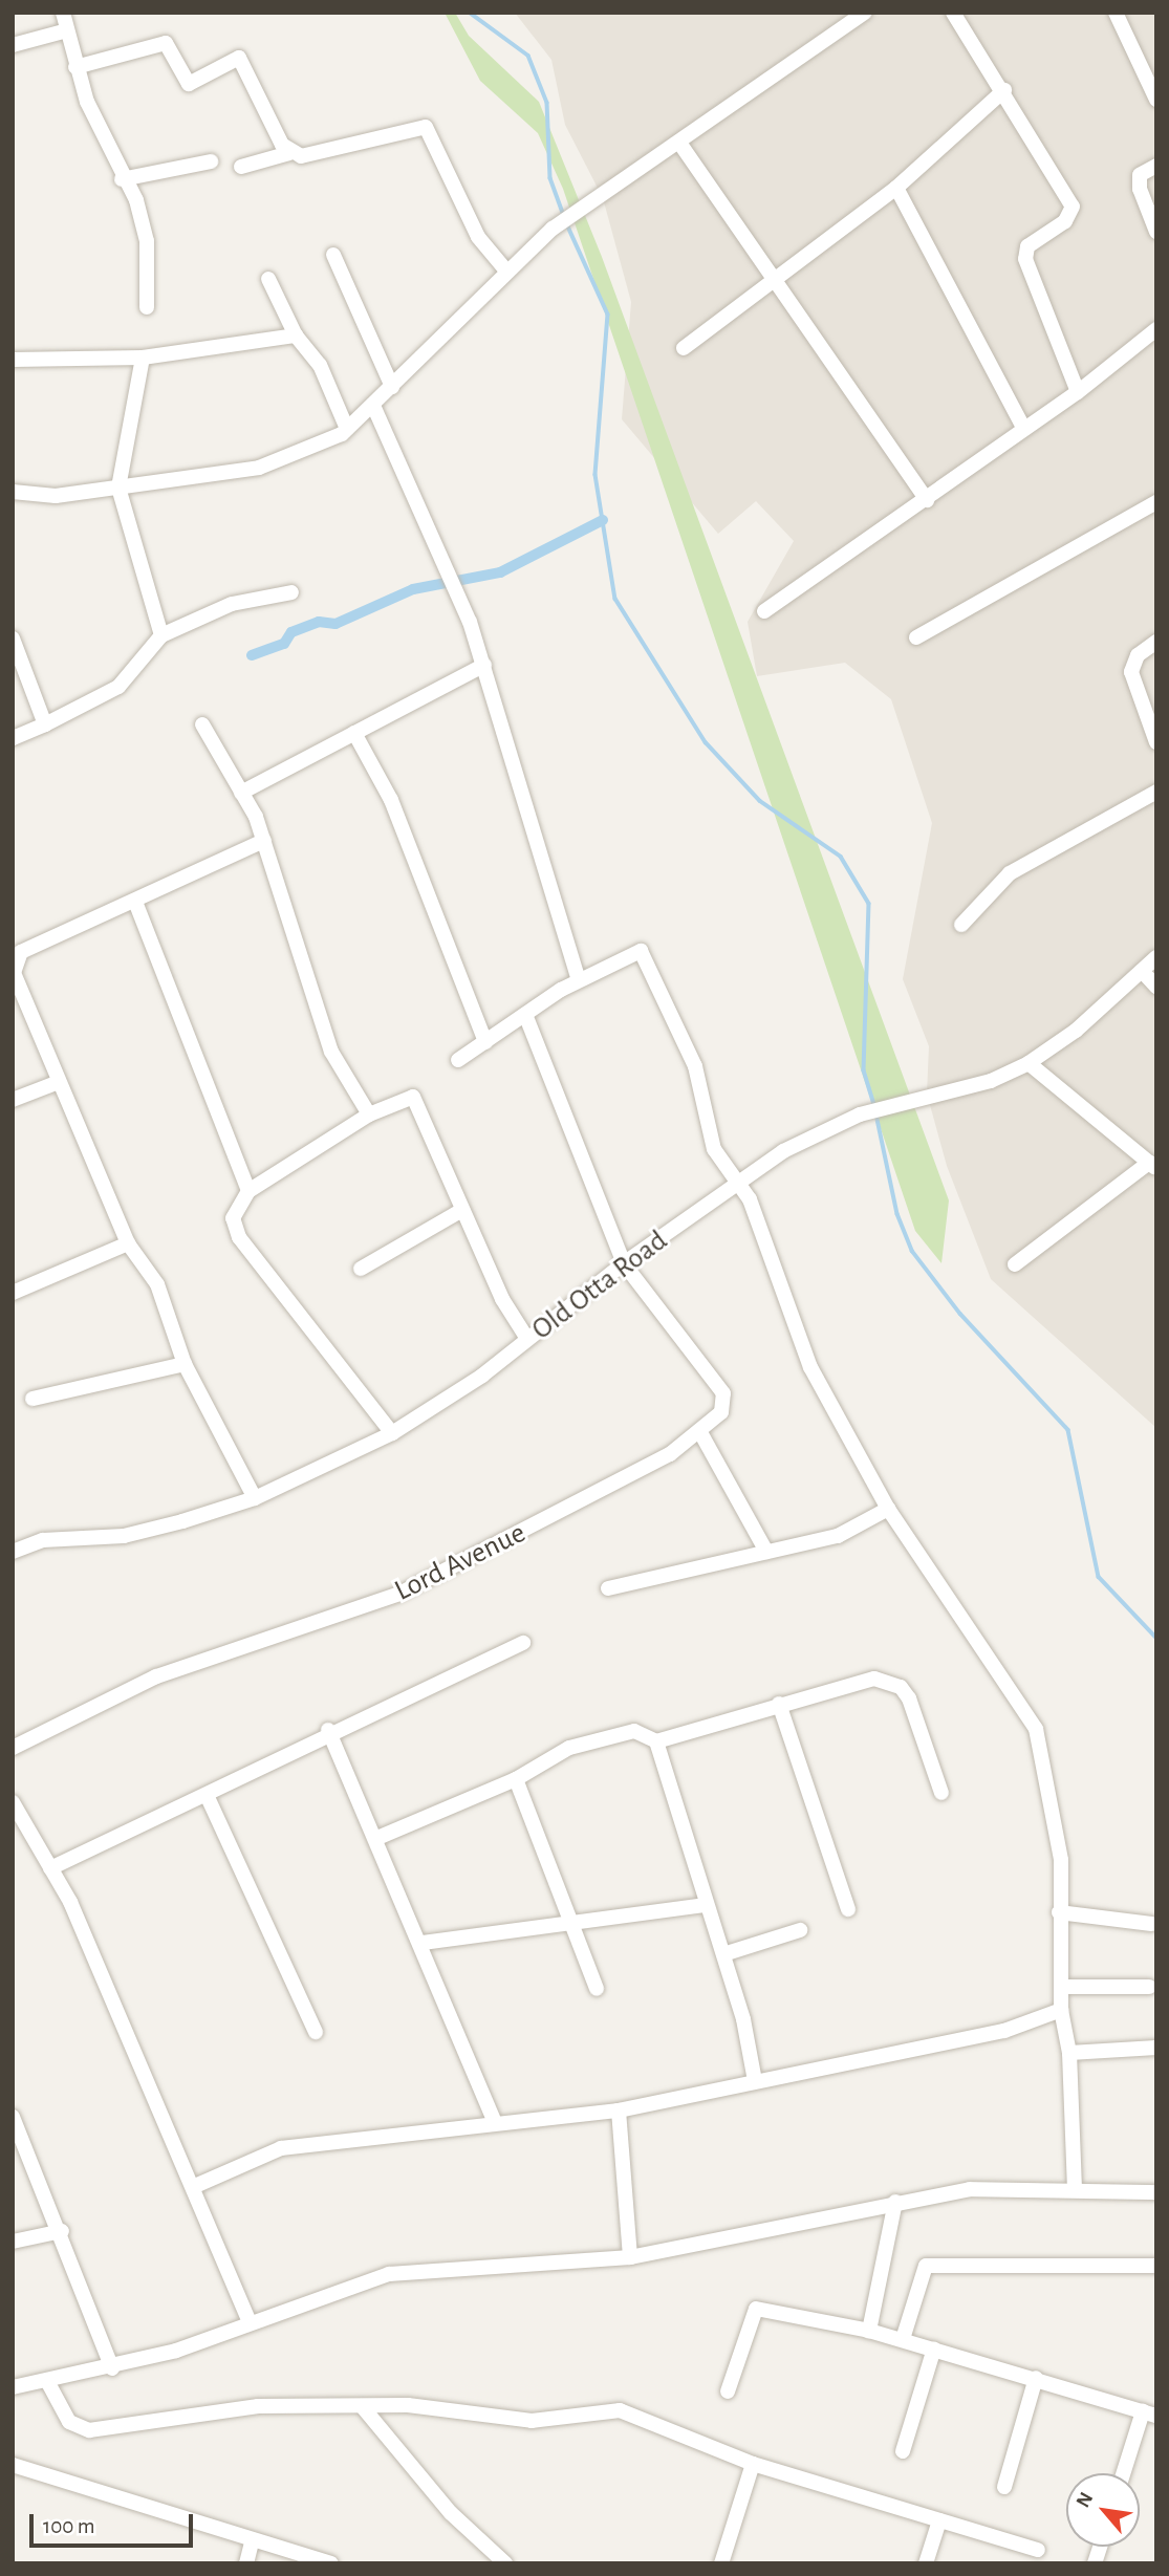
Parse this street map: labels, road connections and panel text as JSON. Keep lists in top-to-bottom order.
{
  "streets": {
    "street": ["Old Otta Road", "Lord Avenue"]
  },
  "crossings": [
    ["Old Otta Road", "Lord Avenue"]
  ],
  "scale_bar": "100 m",
  "north": "top left"
}
